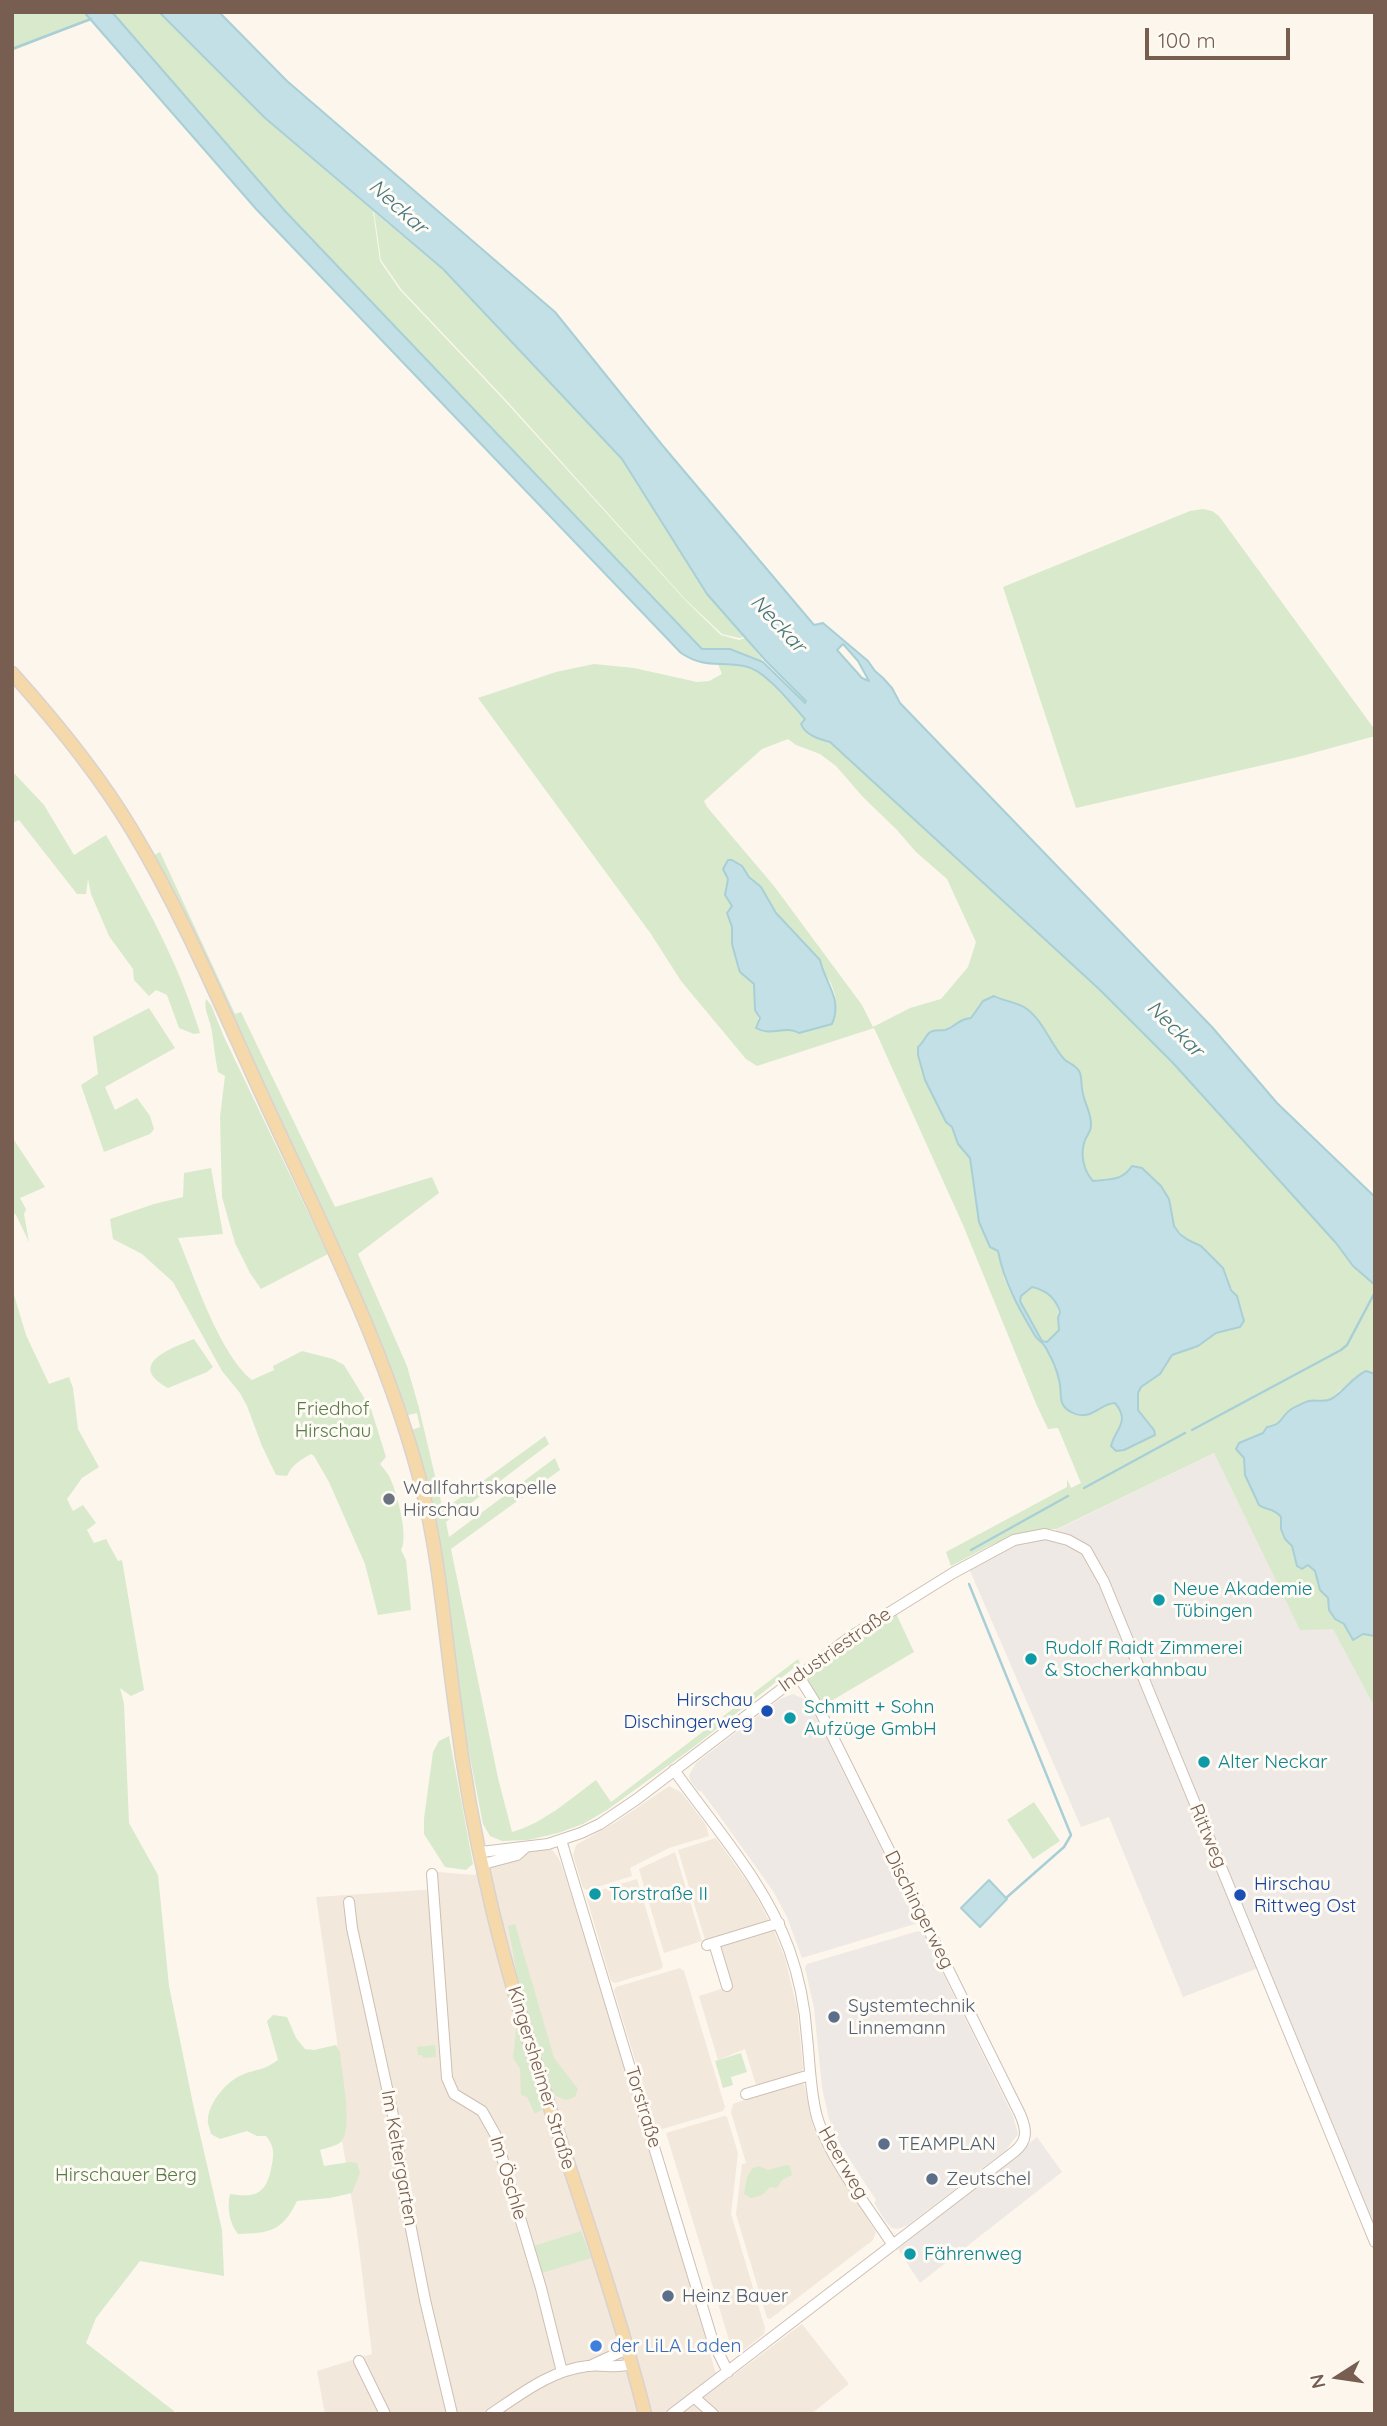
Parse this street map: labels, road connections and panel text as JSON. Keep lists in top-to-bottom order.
{
  "streets": {
    "main road": ["Kingersheimer Straße"],
    "street": [
      "Industriestraße",
      "Rittweg",
      "Dischingerweg",
      "Torstraße",
      "Im Keltergarten",
      "Heerweg",
      "Im Öschle"
    ]
  },
  "crossings": [
    ["Industriestraße", "Rittweg"],
    ["Industriestraße", "Dischingerweg"],
    ["Industriestraße", "Kingersheimer Straße"],
    ["Industriestraße", "Torstraße"],
    ["Industriestraße", "Heerweg"],
    ["Dischingerweg", "Heerweg"]
  ],
  "water": ["Neckar"],
  "parks": ["Friedhof Hirschau", "Hirschauer Berg"],
  "places": [
    "Wallfahrtskapelle Hirschau",
    "Neue Akademie Tübingen",
    "Rudolf Raidt Zimmerei & Stocherkahnbau",
    "Hirschau Dischingerweg",
    "Schmitt + Sohn Aufzüge GmbH",
    "Alter Neckar",
    "Torstraße II",
    "Hirschau Rittweg Ost",
    "Systemtechnik Linnemann",
    "TEAMPLAN",
    "Zeutschel",
    "Fährenweg",
    "Heinz Bauer",
    "der LiLA Laden"
  ],
  "scale_bar": "100 m",
  "north": "left"
}
